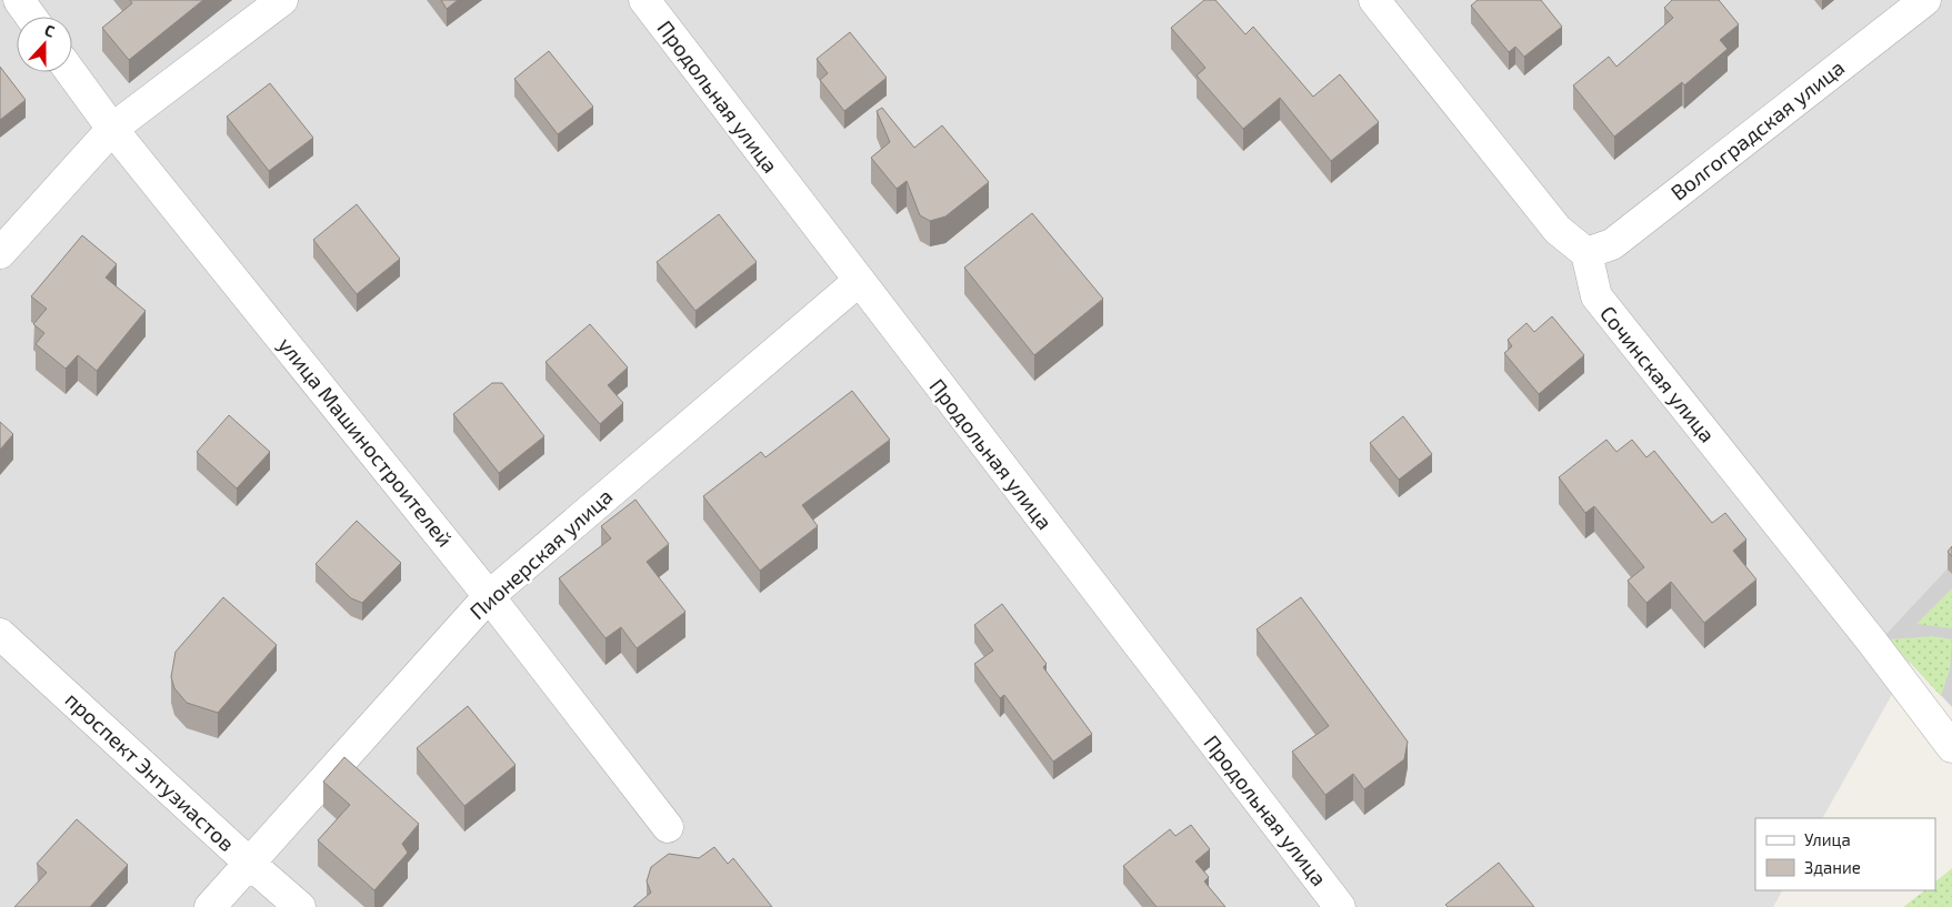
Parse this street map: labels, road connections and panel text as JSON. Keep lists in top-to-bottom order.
{
  "streets": {
    "street": [
      "Продольная улица",
      "Волгоградская улица",
      "Сочинская улица",
      "улица Машиностроителей",
      "Пионерская улица",
      "проспект Энтузиастов"
    ]
  },
  "crossings": [
    ["Продольная улица", "Пионерская улица"],
    ["Волгоградская улица", "Сочинская улица"],
    ["улица Машиностроителей", "Пионерская улица"],
    ["Пионерская улица", "проспект Энтузиастов"]
  ],
  "legend": ["Улица", "Здание"],
  "north": "top"
}
